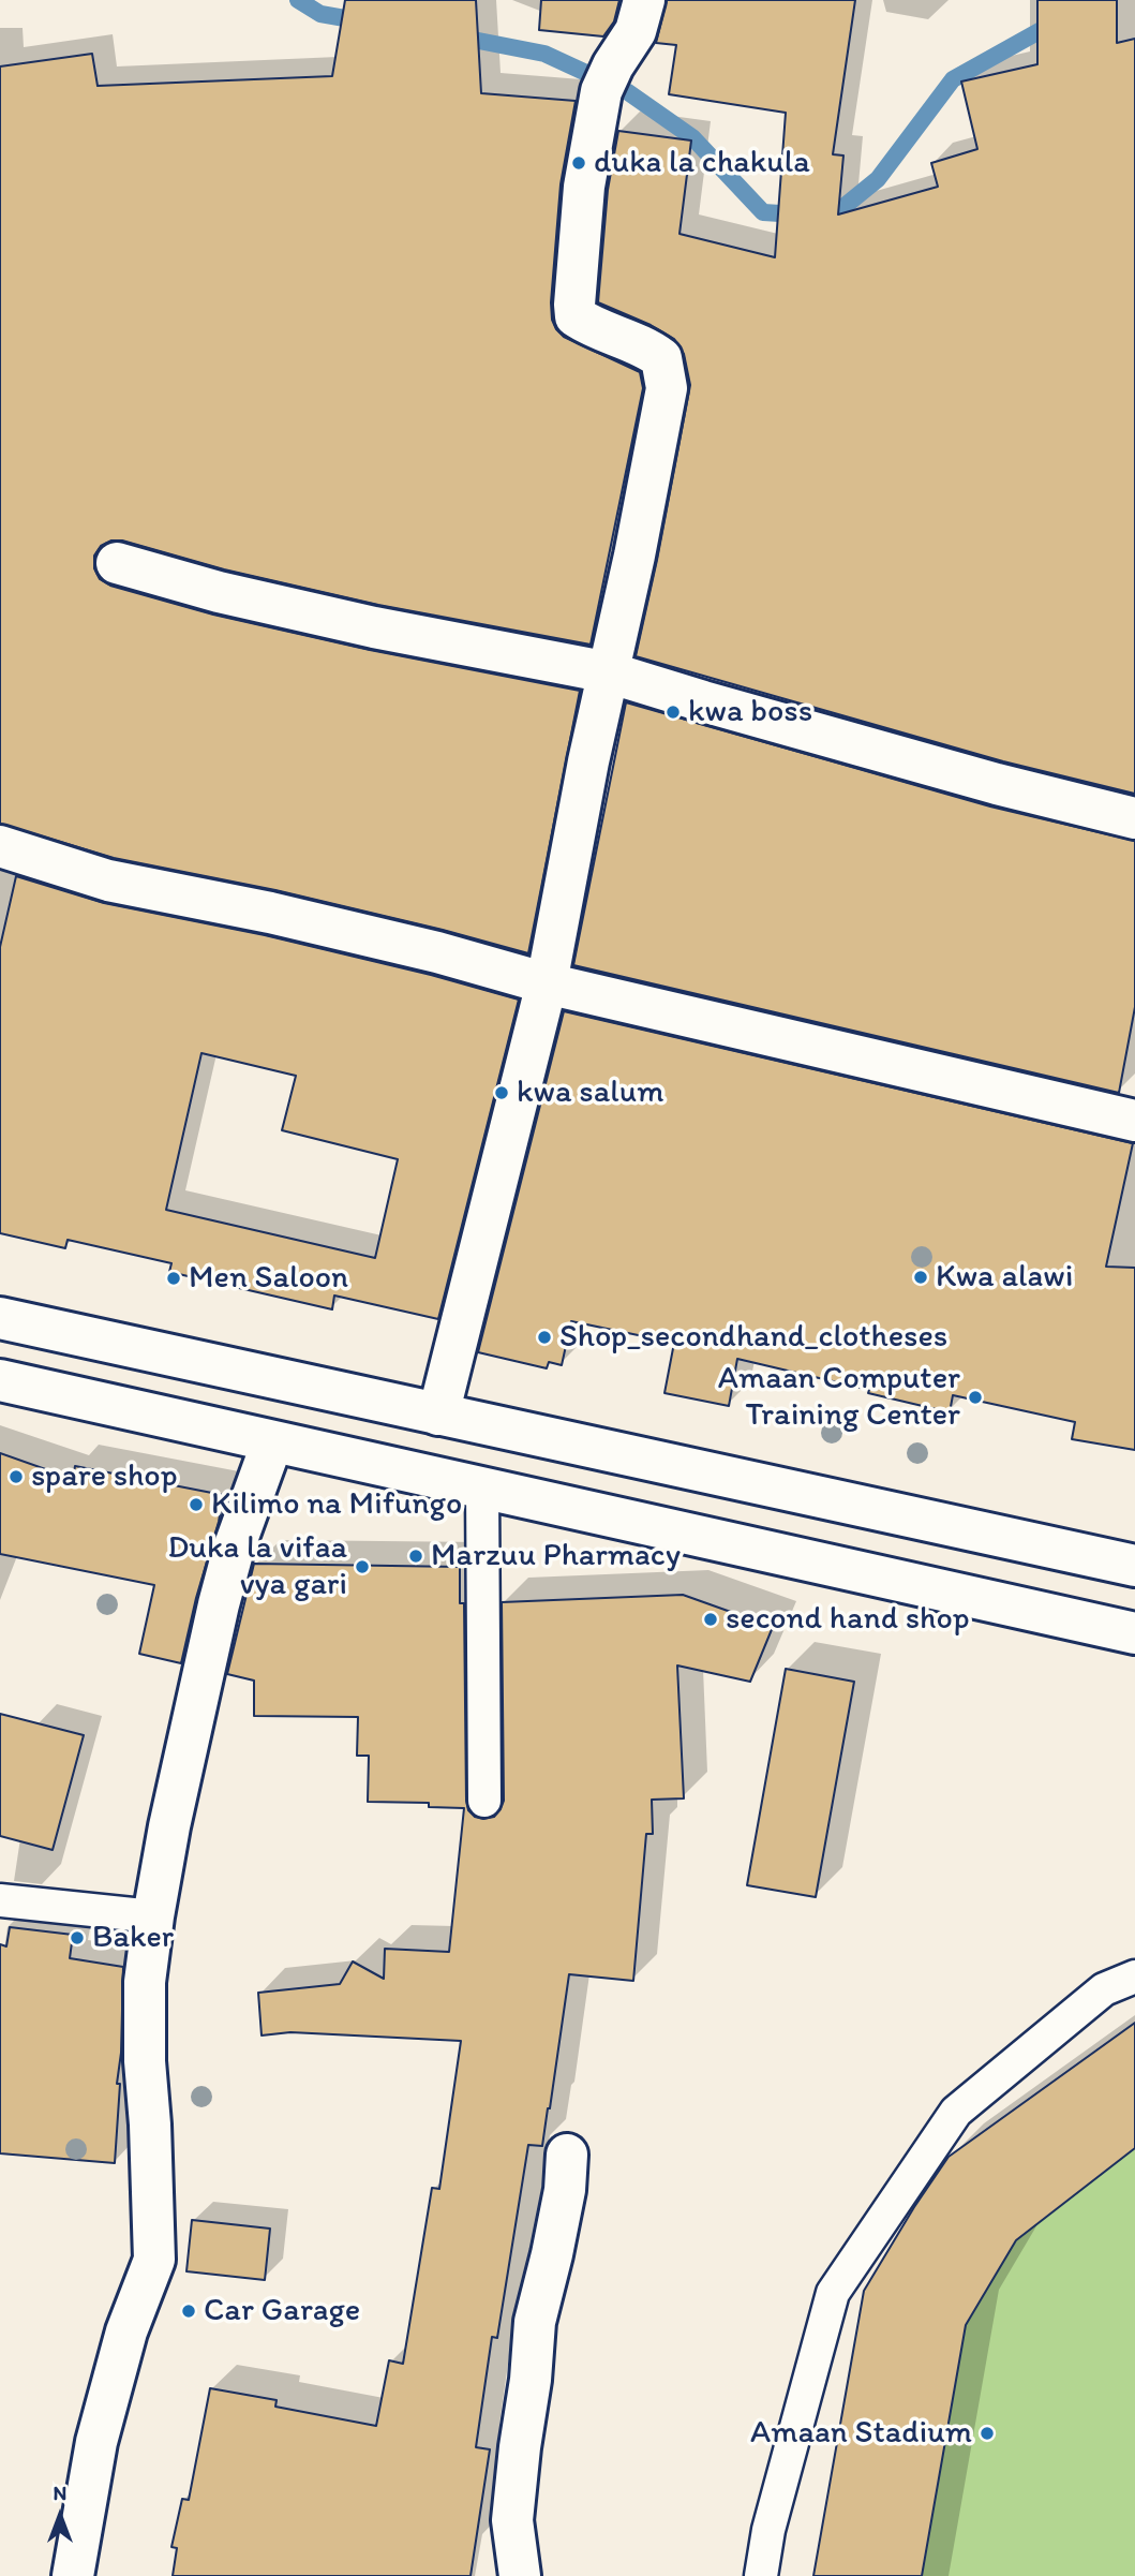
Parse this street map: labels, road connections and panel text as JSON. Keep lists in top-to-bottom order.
{
  "places": [
    "duka la chakula",
    "kwa boss",
    "kwa salum",
    "Kwa alawi",
    "Men Saloon",
    "Shop_secondhand_clotheses",
    "Amaan Computer Training Center",
    "spare shop",
    "Kilimo na Mifungo",
    "Marzuu Pharmacy",
    "Duka la vifaa vya gari",
    "second hand shop",
    "Baker",
    "Car Garage",
    "Amaan Stadium"
  ],
  "north": "top"
}
